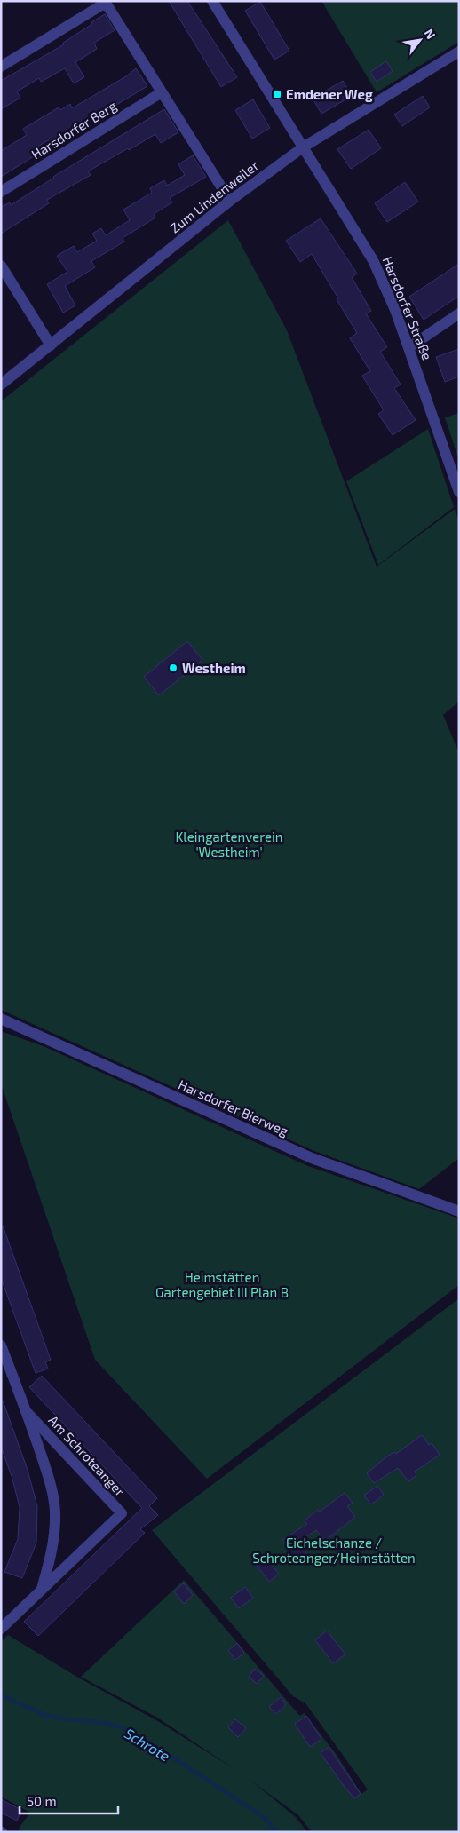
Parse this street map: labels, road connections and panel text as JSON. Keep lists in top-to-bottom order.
{
  "streets": {
    "street": [
      "Harsdorfer Berg",
      "Zum Lindenweiler",
      "Harsdorfer Straße",
      "Harsdorfer Bierweg",
      "Am Schroteanger"
    ]
  },
  "crossings": [
    ["Zum Lindenweiler", "Harsdorfer Straße"]
  ],
  "water": ["Schrote"],
  "parks": ["Kleingartenverein 'Westheim'", "Heimstätten Gartengebiet III Plan B", "Eichelschanze / Schroteanger/Heimstätten"],
  "places": {
    "transit": ["Emdener Weg"],
    "other": ["Westheim"]
  },
  "scale_bar": "50 m",
  "north": "top right"
}
